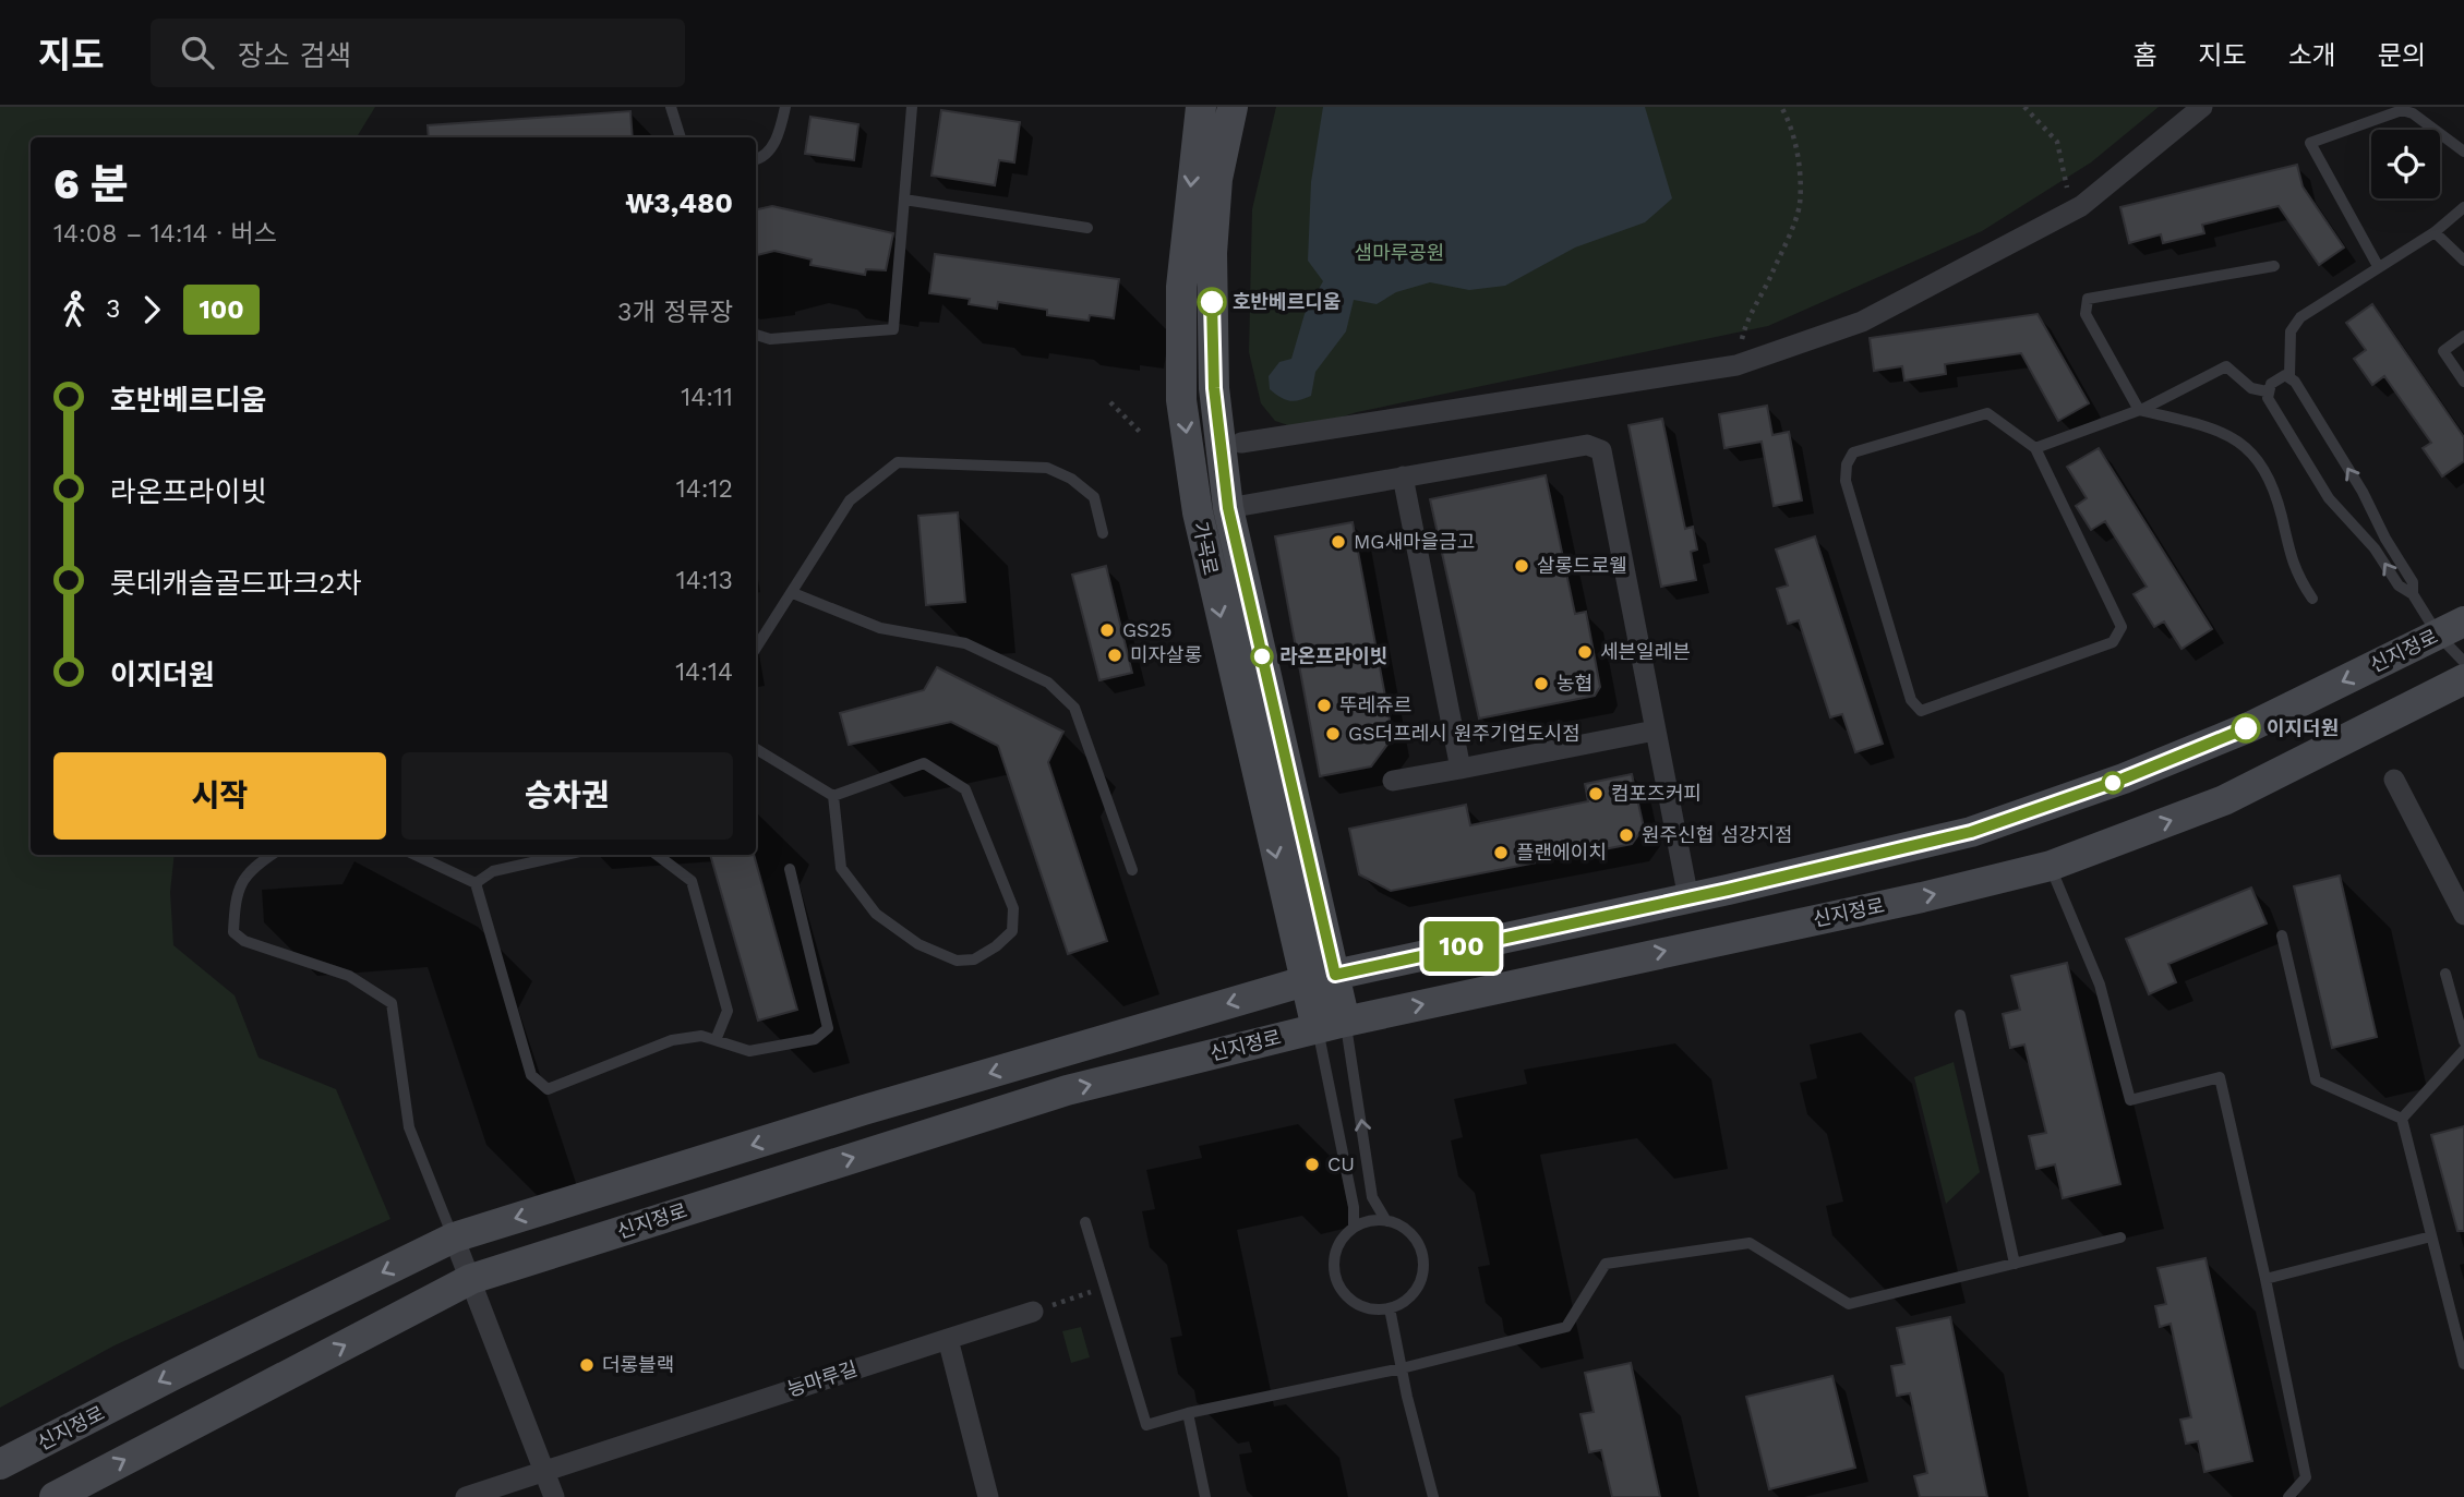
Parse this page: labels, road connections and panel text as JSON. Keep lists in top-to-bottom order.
{
  "streets": {
    "street": ["가곡로", "신지정로", "능마루길"]
  },
  "crossings": [
    ["가곡로", "신지정로"]
  ],
  "parks": ["샘마루공원"],
  "places": [
    "호반베르디움",
    "MG새마을금고",
    "살롱드로웰",
    "GS25",
    "세븐일레븐",
    "미자살롱",
    "라온프라이빗",
    "농협",
    "뚜레쥬르",
    "이지더원",
    "GS더프레시 원주기업도시점",
    "컴포즈커피",
    "원주신협 섬강지점",
    "플랜에이치",
    "CU",
    "더롱블랙"
  ],
  "lines": ["bus line 100"],
  "page": {
    "header": "지도",
    "search": "장소 검색",
    "nav": [
      "홈",
      "지도",
      "소개",
      "문의"
    ],
    "on_map": "100",
    "heading": ["6 분", "14:08 – 14:14 · 버스", "₩3,480"],
    "legs": ["3", "100", "3개 정류장"],
    "list": [
      {
        "name": "호반베르디움",
        "value": "14:11"
      },
      {
        "name": "라온프라이빗",
        "value": "14:12"
      },
      {
        "name": "롯데캐슬골드파크2차",
        "value": "14:13"
      },
      {
        "name": "이지더원",
        "value": "14:14"
      }
    ],
    "buttons": ["시작", "승차권"]
  }
}
